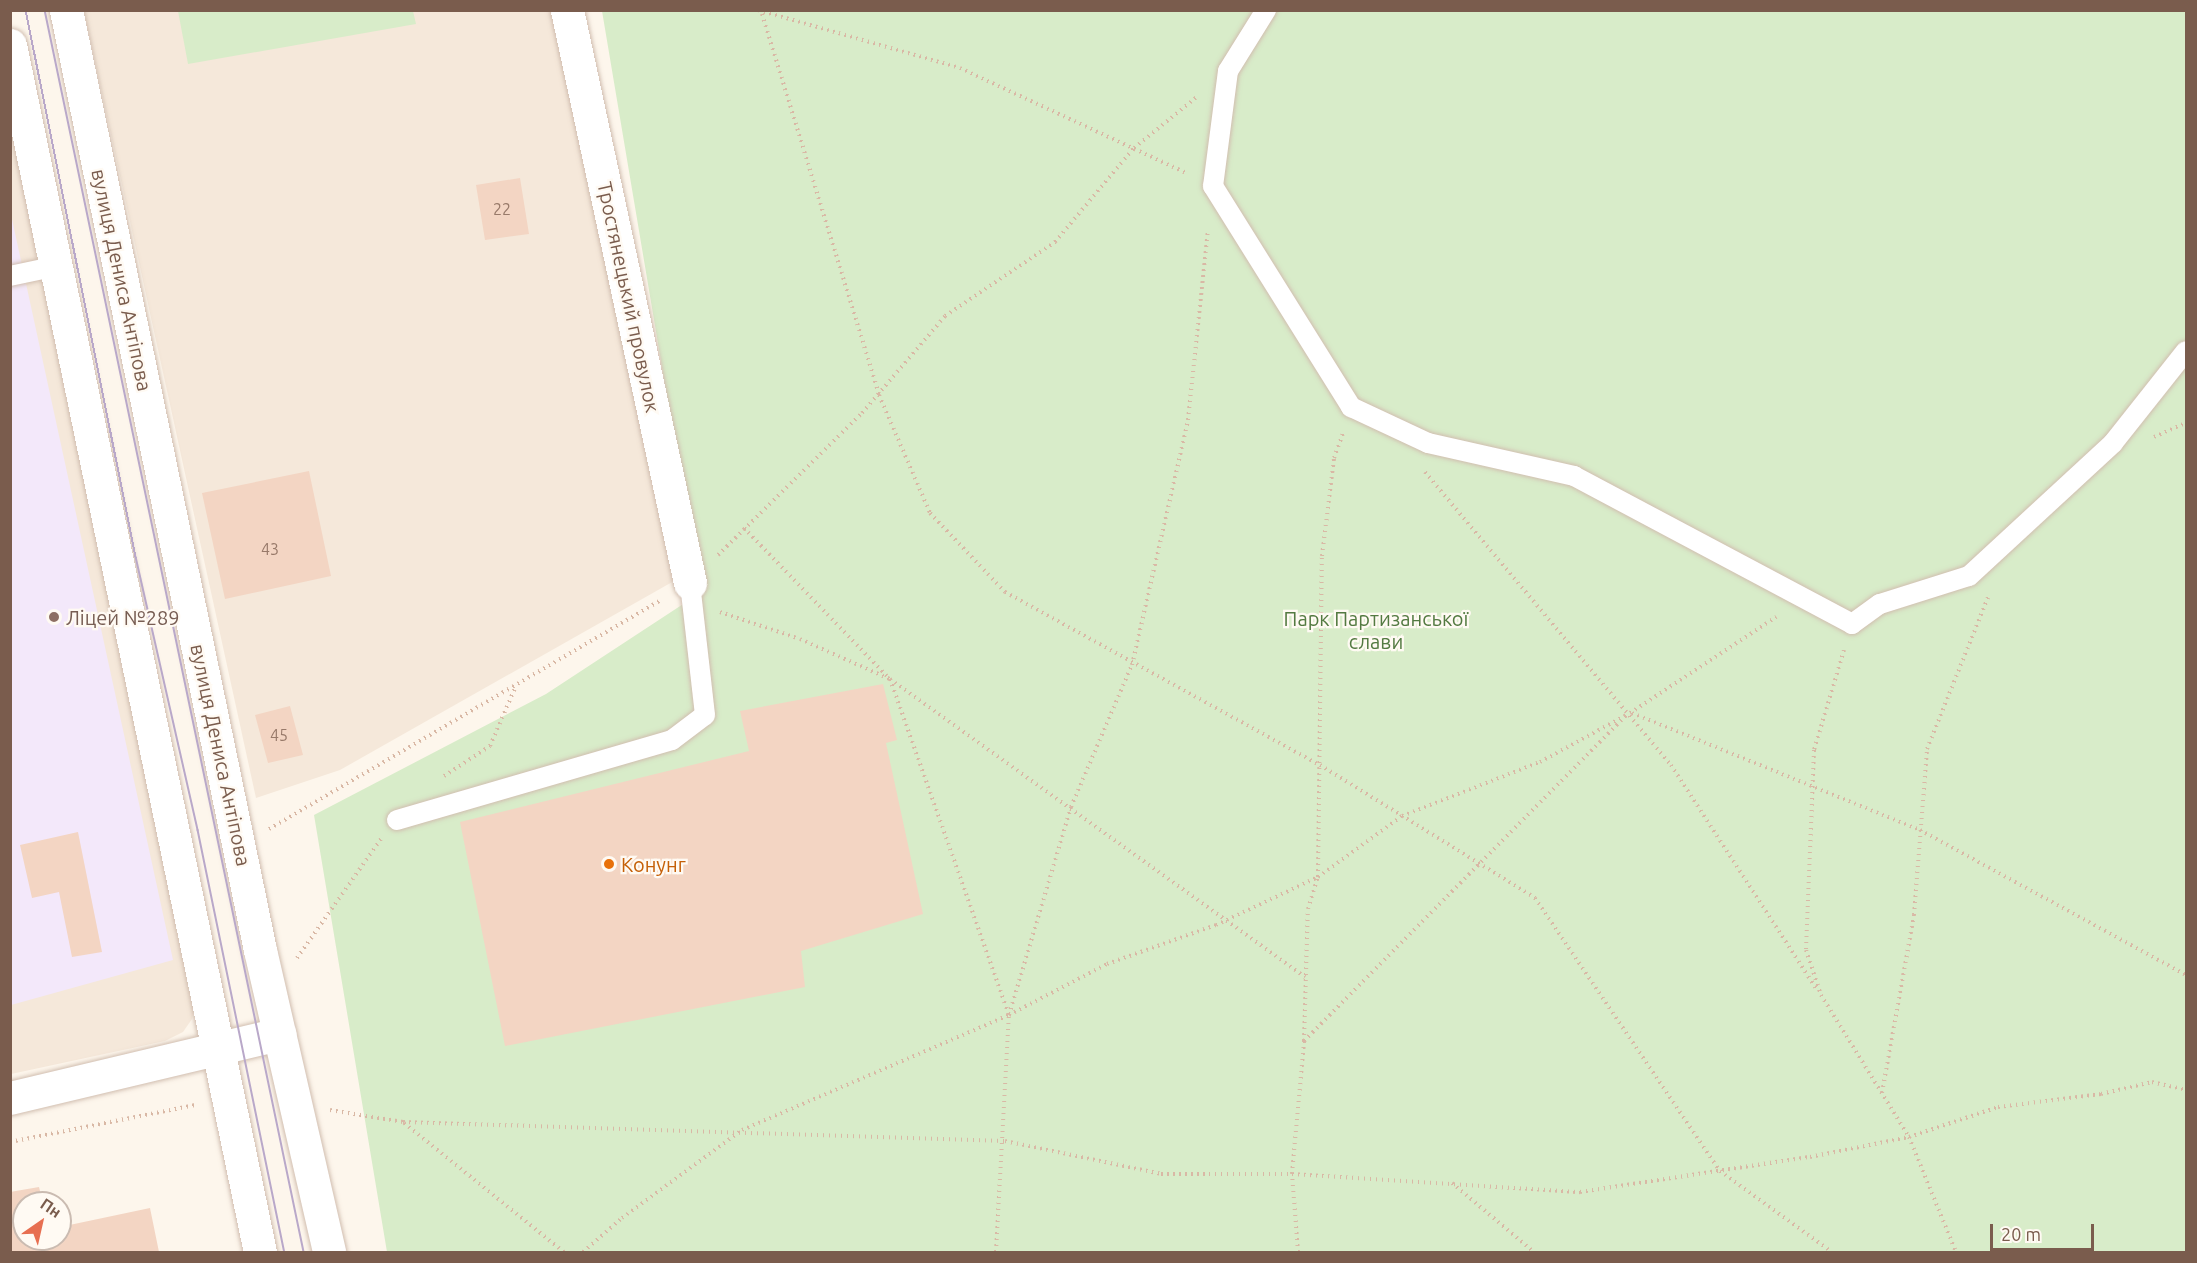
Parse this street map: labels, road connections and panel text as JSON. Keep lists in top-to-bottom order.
{
  "streets": {
    "street": ["вулиця Дениса Антіпова", "Тростянецький провулок"]
  },
  "parks": ["Парк Партизанської слави"],
  "places": ["Ліцей №289", "Конунг"],
  "house_numbers": ["22", "43", "45"],
  "scale_bar": "20 m",
  "north": "top right"
}
